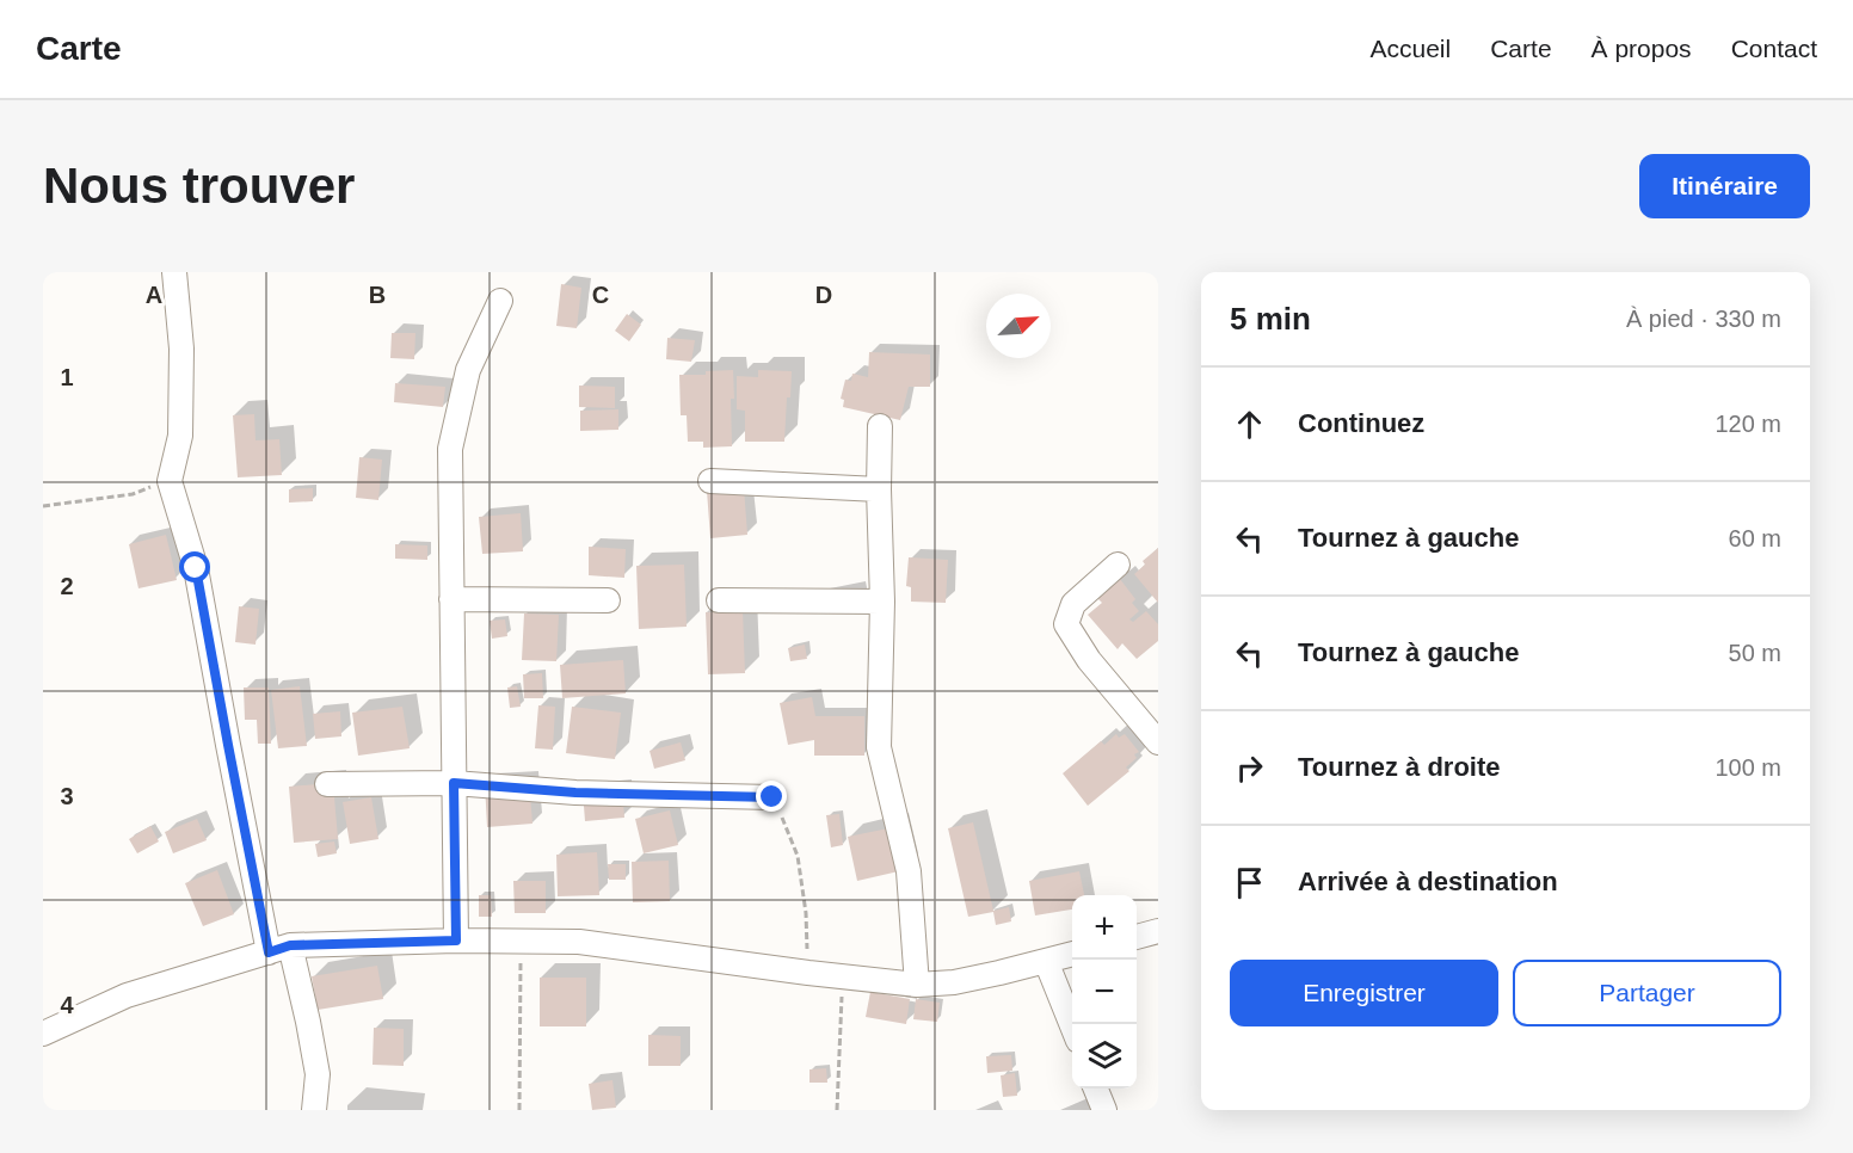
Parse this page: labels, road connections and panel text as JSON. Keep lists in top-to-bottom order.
{
  "north": "top right",
  "page": {
    "header": "Carte",
    "nav": [
      "Accueil",
      "Carte",
      "À propos",
      "Contact"
    ],
    "buttons": [
      "Itinéraire",
      ["Enregistrer", "Partager"]
    ],
    "title": "Nous trouver",
    "heading": ["5 min", "À pied · 330 m"],
    "list": [
      ["Continuez", "120 m"],
      ["Tournez à gauche", "60 m"],
      ["Tournez à gauche", "50 m"],
      ["Tournez à droite", "100 m"],
      "Arrivée à destination"
    ],
    "map_buttons": ["+", "−"]
  },
  "grid": {
    "columns": [
      "A",
      "B",
      "C",
      "D"
    ],
    "rows": [
      "1",
      "2",
      "3",
      "4"
    ]
  }
}
